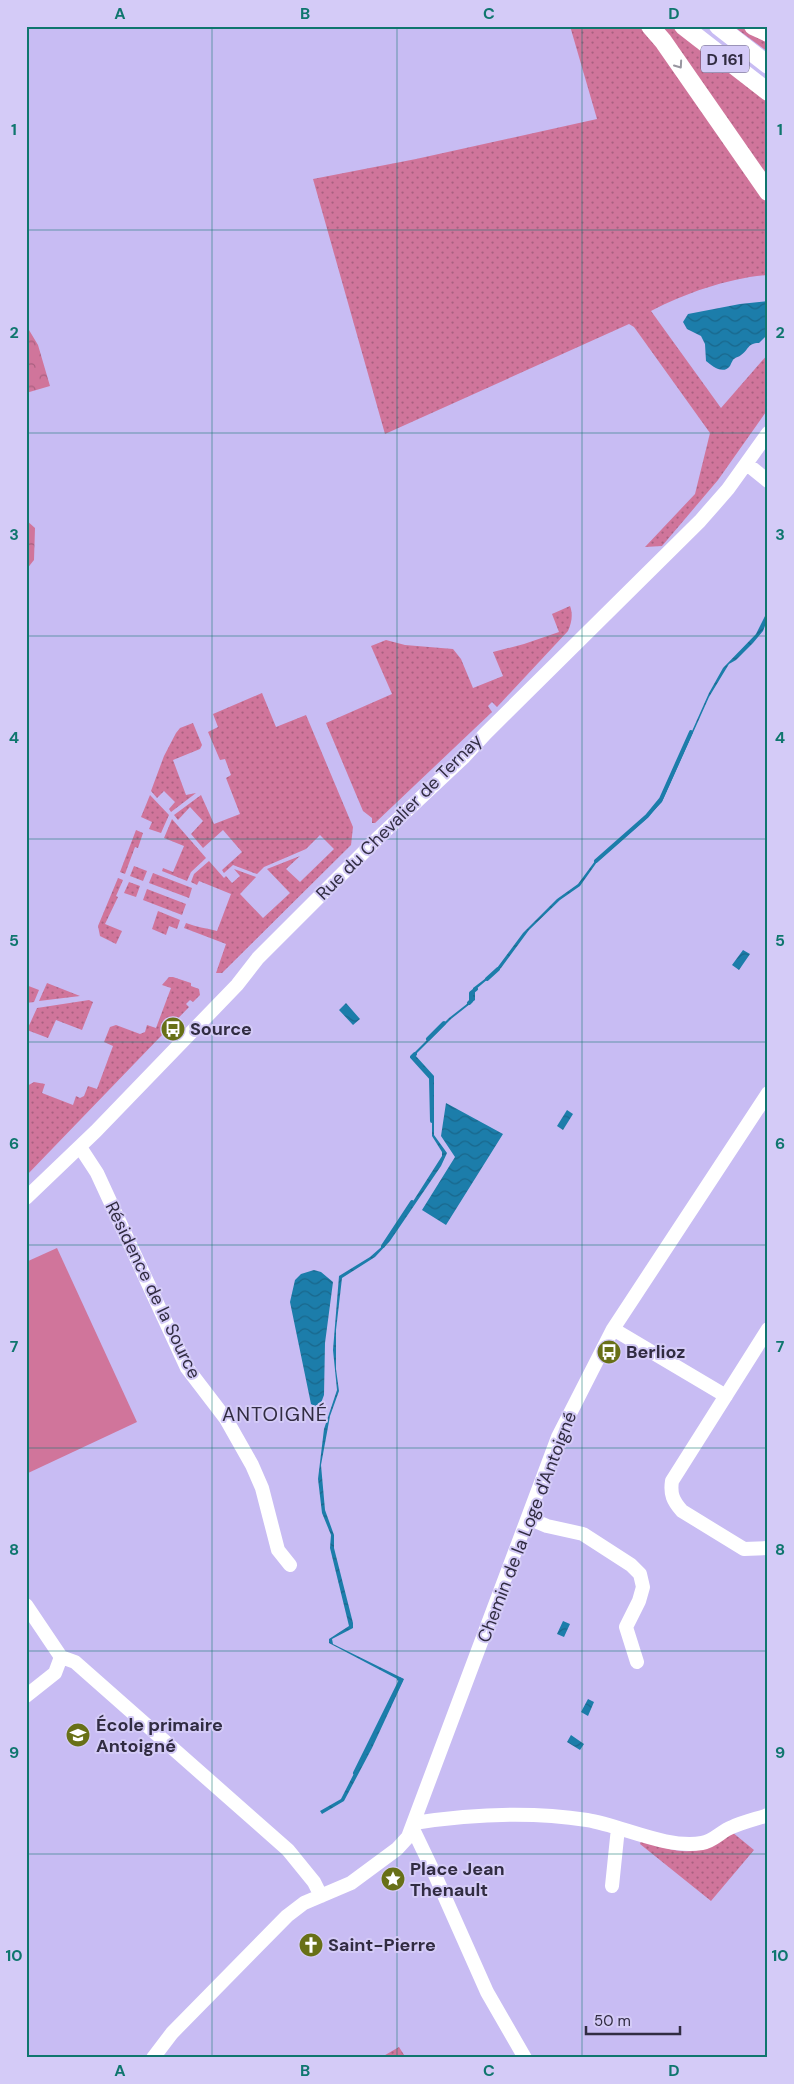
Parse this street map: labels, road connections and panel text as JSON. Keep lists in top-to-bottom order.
{
  "streets": {
    "main road": ["D 161"],
    "street": ["Rue du Chevalier de Ternay", "Résidence de la Source", "Chemin de la Loge d'Antoigné"]
  },
  "crossings": [
    ["Rue du Chevalier de Ternay", "Résidence de la Source"]
  ],
  "districts": ["ANTOIGNÉ"],
  "places": {
    "bus stop": ["Source", "Berlioz"],
    "school or university": ["École primaire Antoigné"],
    "place": ["Place Jean Thenault"],
    "church": ["Saint-Pierre"]
  },
  "scale_bar": "50 m",
  "grid": {
    "columns": [
      "A",
      "B",
      "C",
      "D"
    ],
    "rows": [
      "1",
      "2",
      "3",
      "4",
      "5",
      "6",
      "7",
      "8",
      "9",
      "10"
    ]
  }
}
